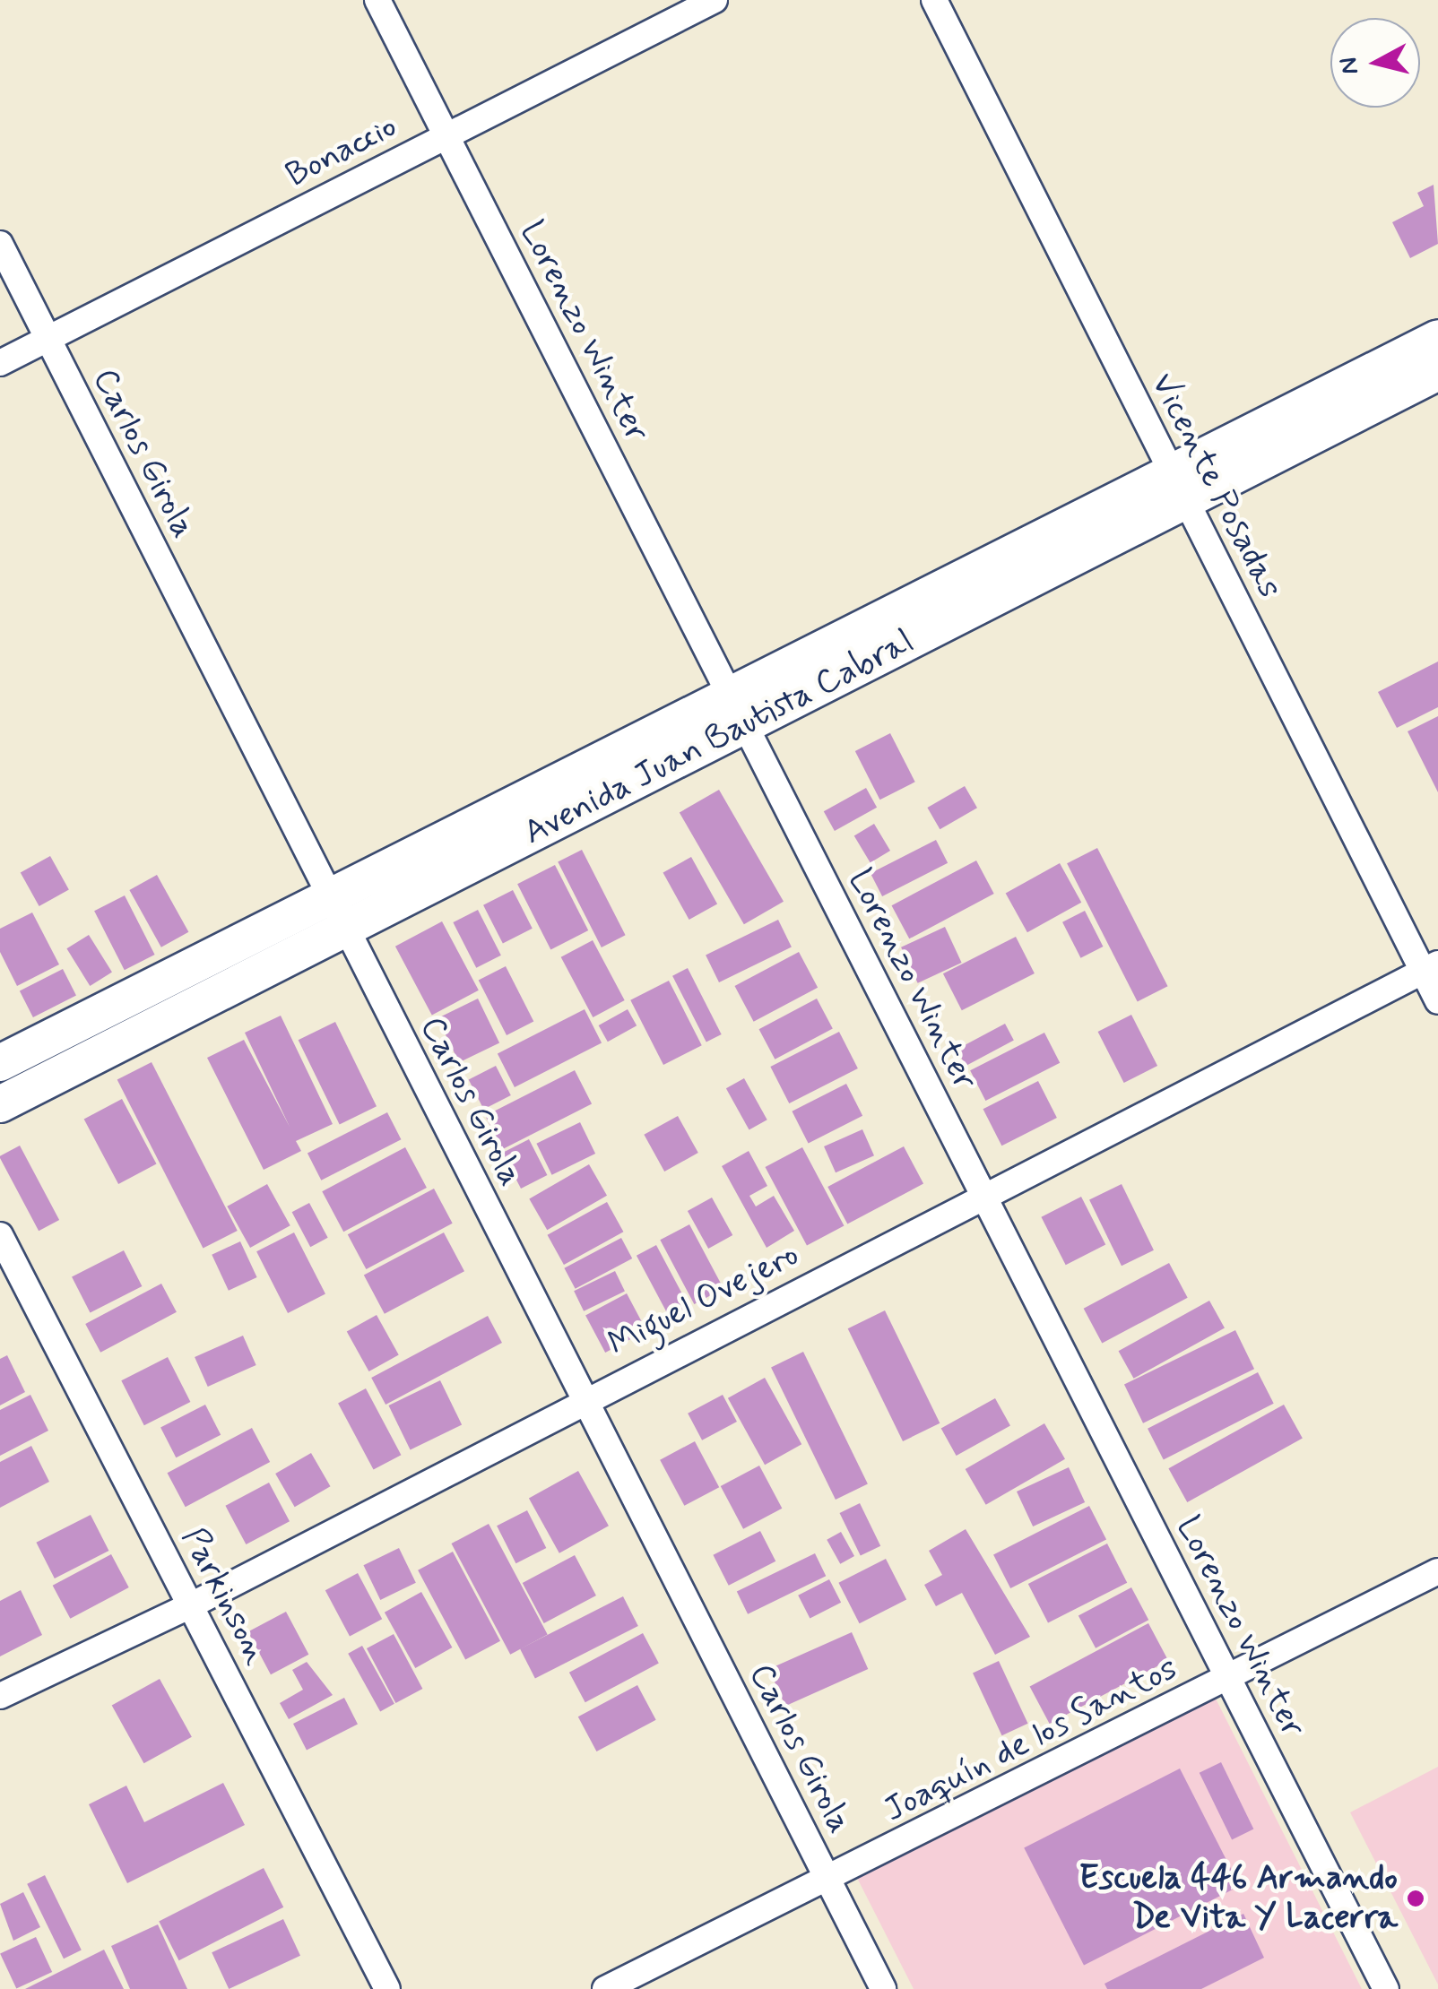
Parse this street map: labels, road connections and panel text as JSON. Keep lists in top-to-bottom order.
{
  "streets": {
    "main road": ["Avenida Juan Bautista Cabral"],
    "street": [
      "Bonaccio",
      "Lorenzo Winter",
      "Carlos Girola",
      "Vicente Posadas",
      "Miguel Ovejero",
      "Parkinson",
      "Joaquín de los Santos"
    ]
  },
  "crossings": [
    ["Bonaccio", "Lorenzo Winter"],
    ["Bonaccio", "Carlos Girola"],
    ["Lorenzo Winter", "Avenida Juan Bautista Cabral"],
    ["Lorenzo Winter", "Miguel Ovejero"],
    ["Lorenzo Winter", "Joaquín de los Santos"],
    ["Carlos Girola", "Avenida Juan Bautista Cabral"],
    ["Carlos Girola", "Miguel Ovejero"],
    ["Carlos Girola", "Joaquín de los Santos"],
    ["Vicente Posadas", "Avenida Juan Bautista Cabral"],
    ["Vicente Posadas", "Miguel Ovejero"],
    ["Miguel Ovejero", "Parkinson"]
  ],
  "places": ["Escuela 446 Armando De Vita Y Lacerra"],
  "north": "left"
}
